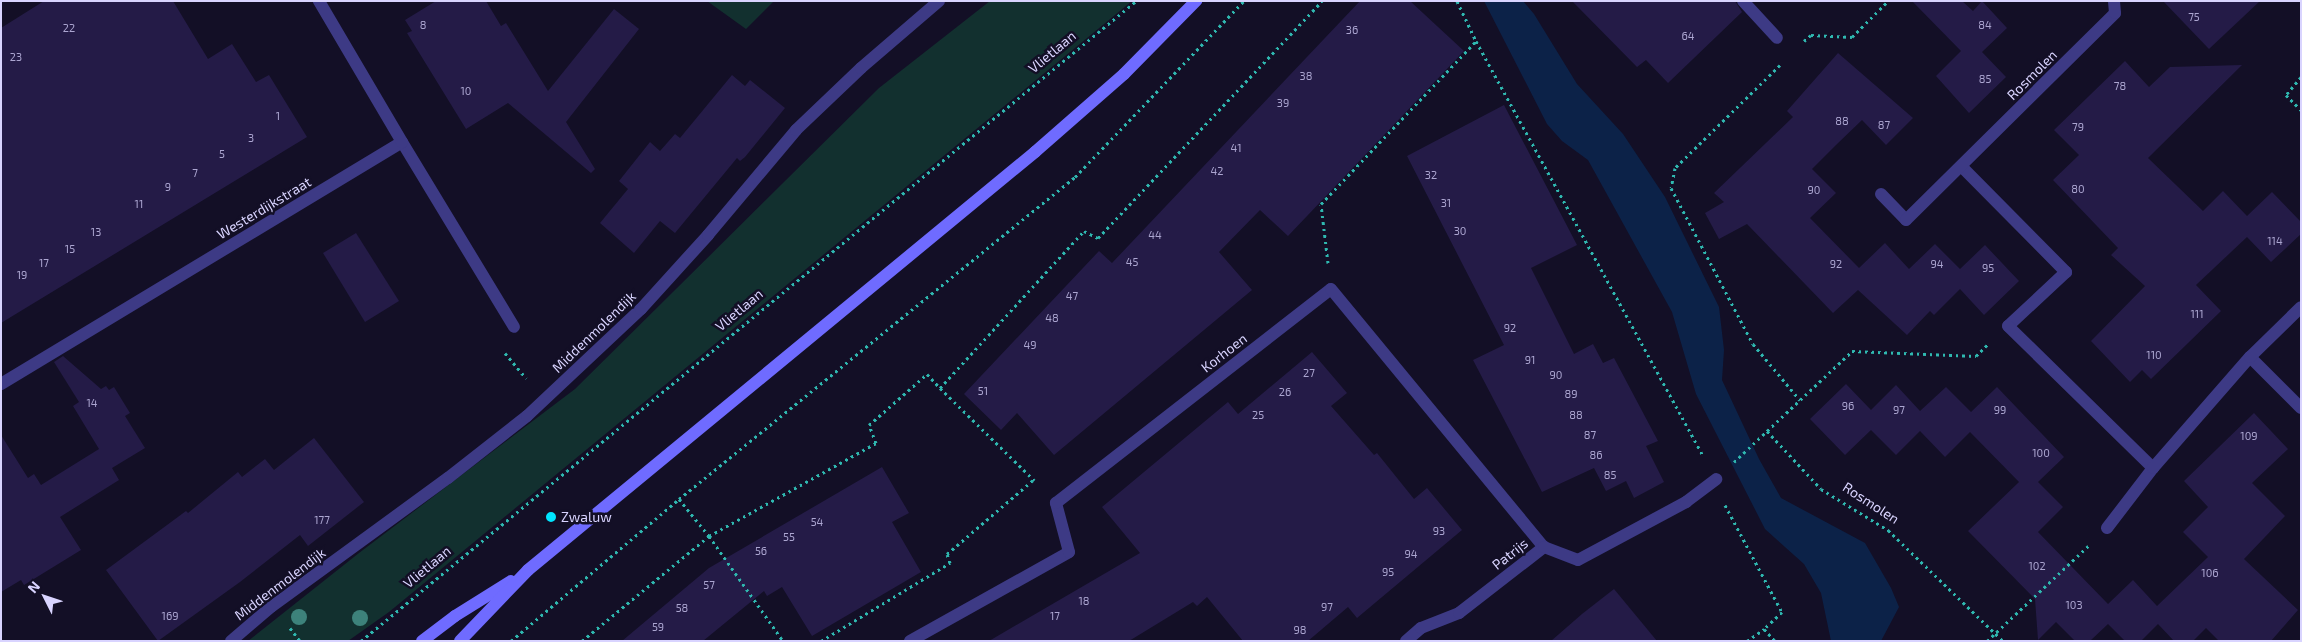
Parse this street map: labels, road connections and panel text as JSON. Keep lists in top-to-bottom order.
{
  "streets": {
    "street": [
      "Rosmolen",
      "Westerdijkstraat",
      "Middenmolendijk",
      "Korhoen",
      "Patrijs"
    ],
    "path": ["Vlietlaan"]
  },
  "places": ["Zwaluw"],
  "house_numbers": [
    "75",
    "8",
    "84",
    "22",
    "36",
    "64",
    "23",
    "38",
    "85",
    "78",
    "10",
    "39",
    "1",
    "88",
    "87",
    "79",
    "3",
    "41",
    "5",
    "42",
    "7",
    "32",
    "9",
    "80",
    "90",
    "31",
    "11",
    "30",
    "13",
    "44",
    "114",
    "15",
    "45",
    "17",
    "92",
    "94",
    "95",
    "19",
    "47",
    "111",
    "48",
    "92",
    "49",
    "110",
    "91",
    "27",
    "90",
    "51",
    "26",
    "89",
    "14",
    "96",
    "97",
    "99",
    "25",
    "88",
    "87",
    "109",
    "100",
    "86",
    "85",
    "177",
    "54",
    "93",
    "55",
    "56",
    "94",
    "102",
    "95",
    "106",
    "57",
    "18",
    "103",
    "97",
    "58",
    "169",
    "17",
    "59",
    "98"
  ],
  "north": "top left"
}
